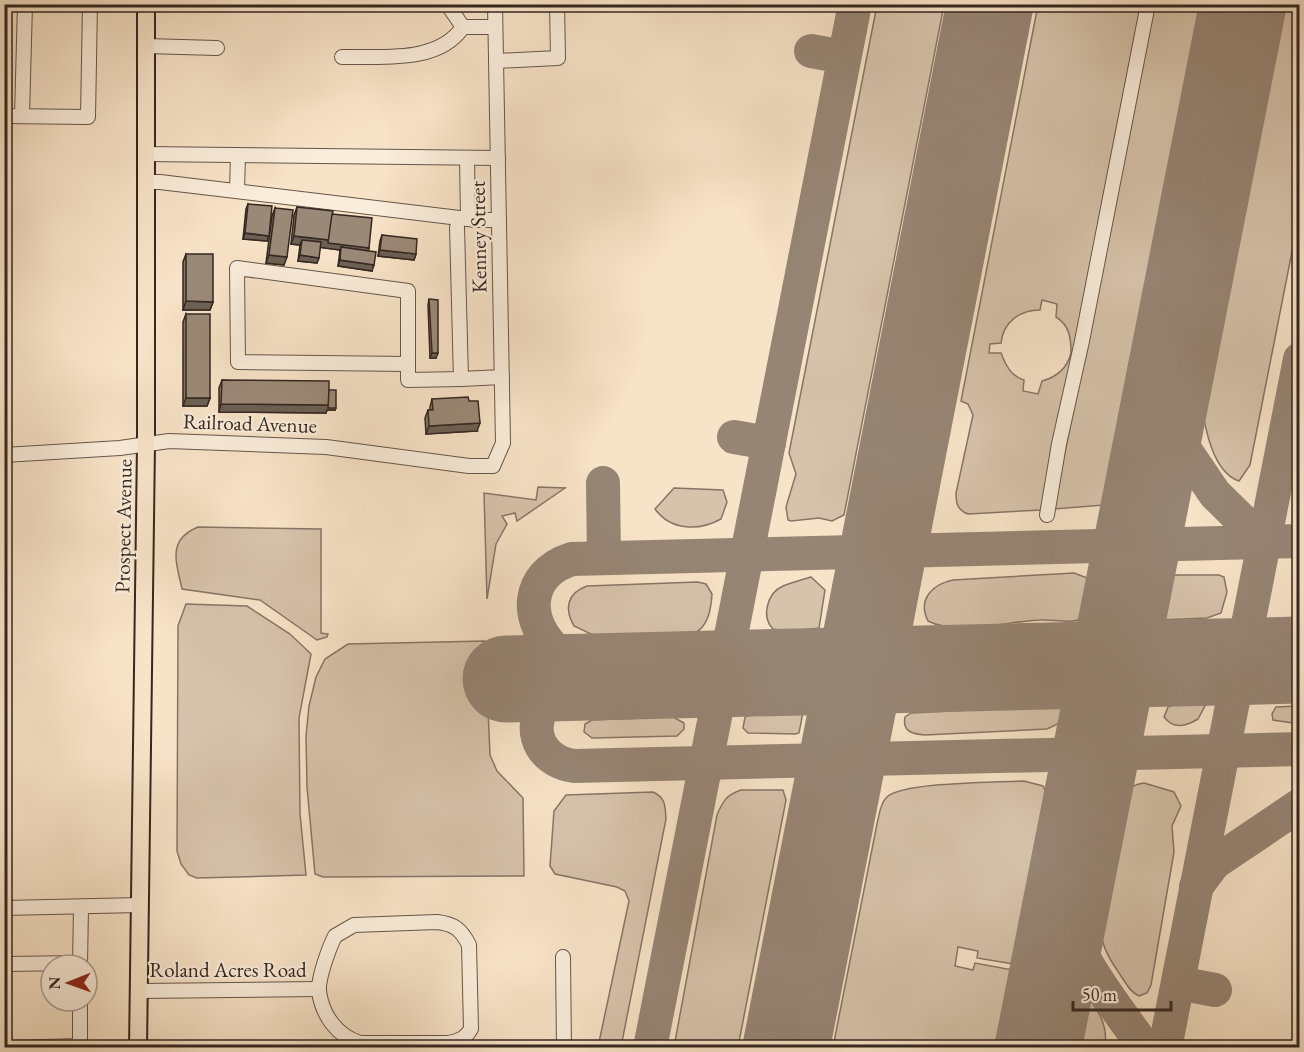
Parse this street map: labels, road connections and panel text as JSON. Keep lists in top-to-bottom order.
{
  "streets": {
    "main road": ["Prospect Avenue"],
    "street": ["Kenney Street", "Railroad Avenue", "Roland Acres Road"]
  },
  "crossings": [
    ["Kenney Street", "Railroad Avenue"],
    ["Railroad Avenue", "Prospect Avenue"],
    ["Prospect Avenue", "Roland Acres Road"]
  ],
  "scale_bar": "50 m",
  "north": "left"
}
